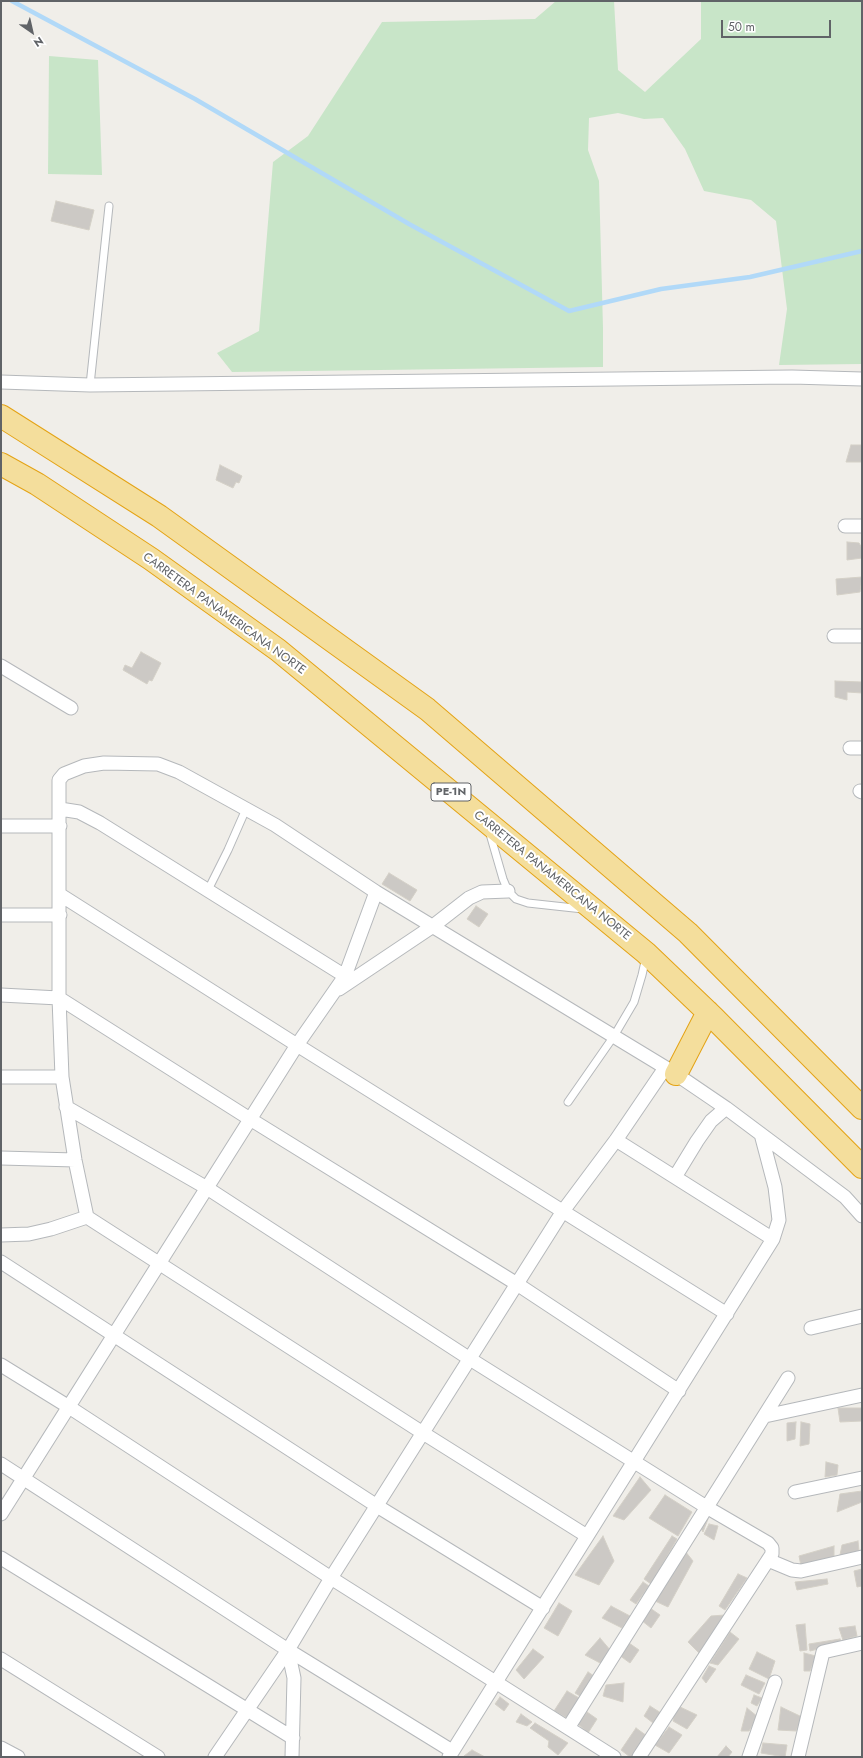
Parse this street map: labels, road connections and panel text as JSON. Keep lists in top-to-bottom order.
{
  "streets": {
    "highway": ["CARRETERA PANAMERICANA NORTE", "PE-1N"]
  },
  "scale_bar": "50 m",
  "north": "bottom right"
}
